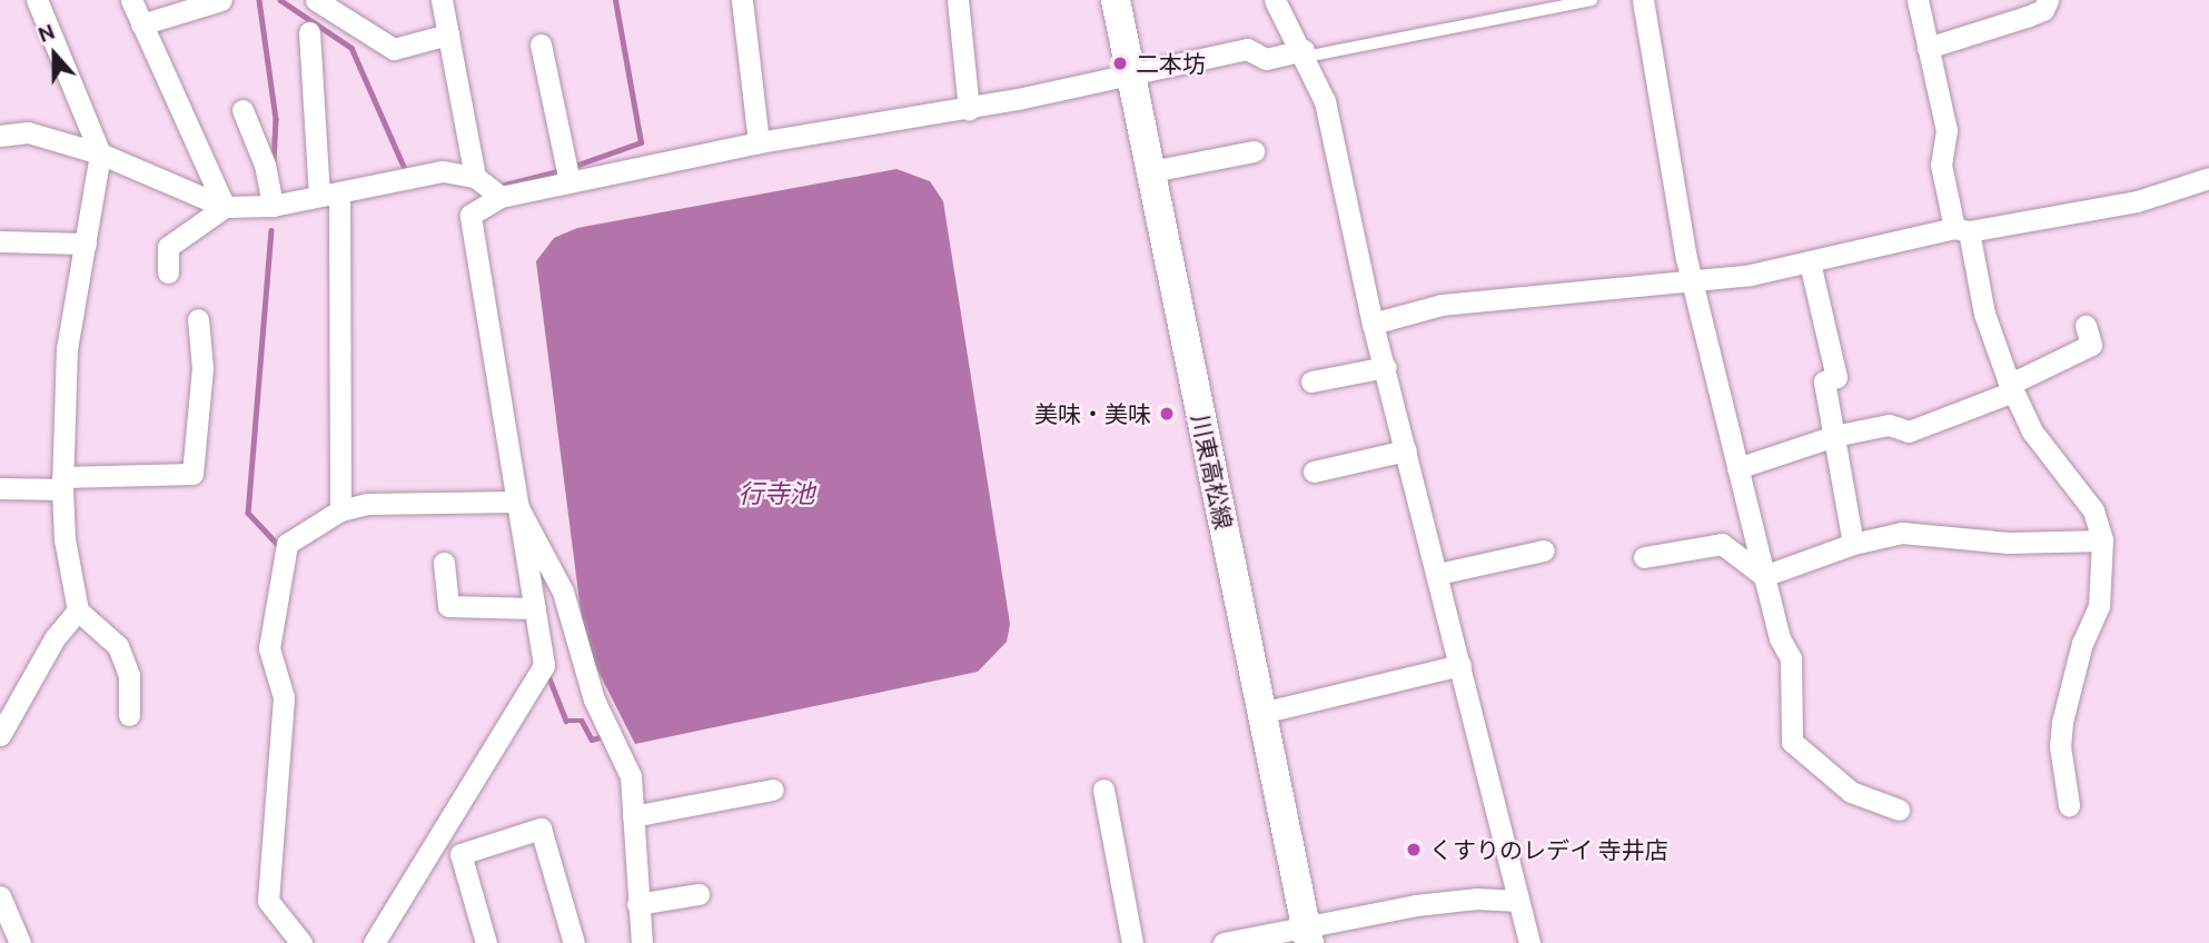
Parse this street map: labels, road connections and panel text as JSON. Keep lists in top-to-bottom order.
{
  "streets": {
    "main road": ["川東高松線"]
  },
  "water": ["行寺池"],
  "places": ["二本坊", "美味・美味", "くすりのレデイ 寺井店"],
  "north": "top"
}
